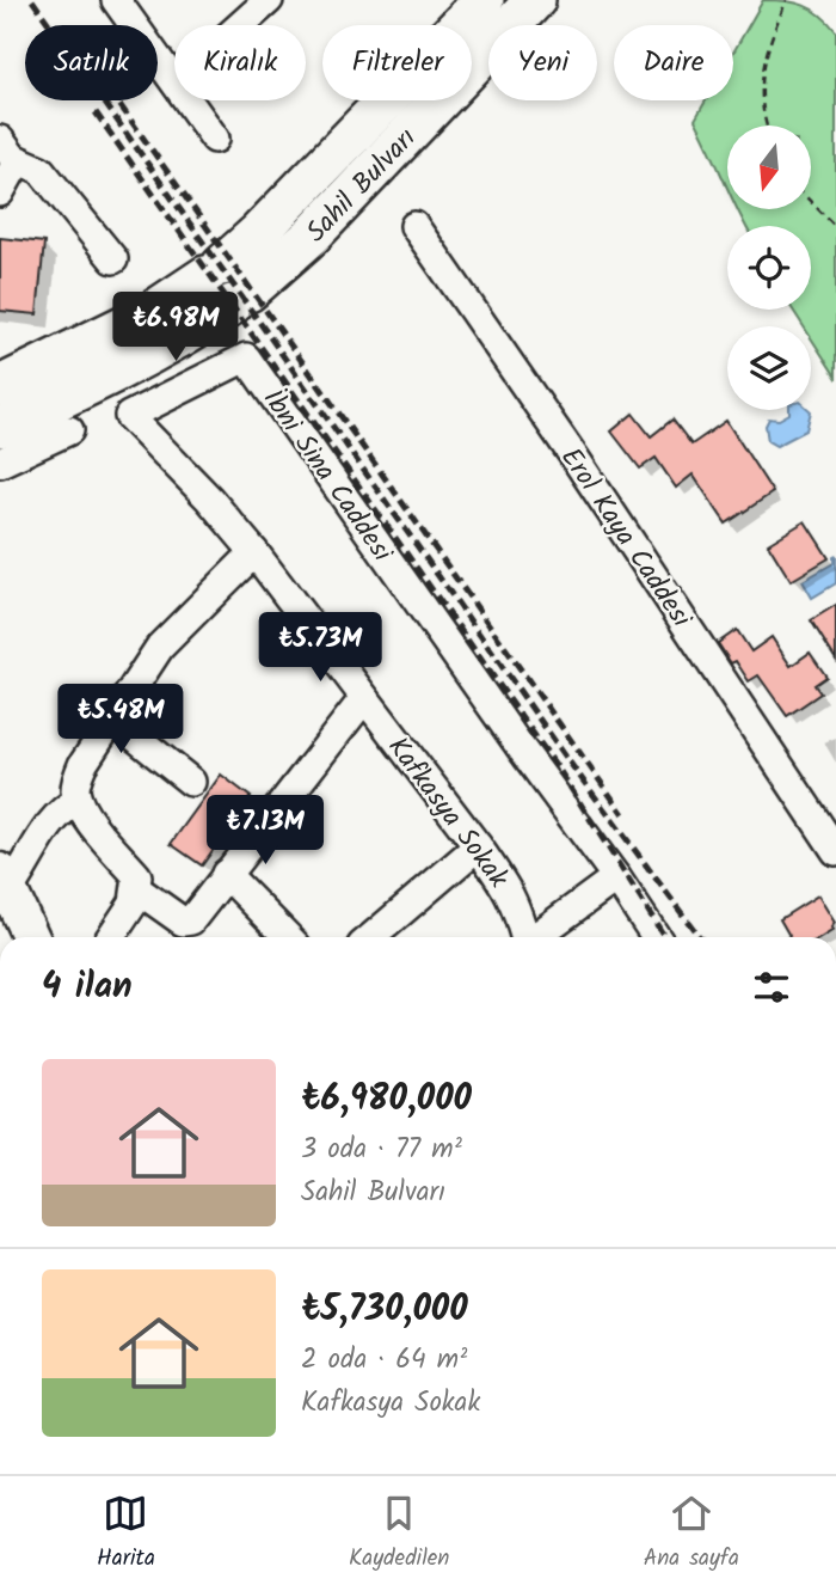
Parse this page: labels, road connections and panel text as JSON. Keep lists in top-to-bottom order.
{
  "streets": {
    "highway": ["Sahil Bulvarı"],
    "street": ["İbni Sina Caddesi", "Erol Kaya Caddesi", "Kafkasya Sokak"]
  },
  "crossings": [
    ["İbni Sina Caddesi", "Kafkasya Sokak"]
  ],
  "north": "bottom",
  "page": {
    "chip": [
      "Satılık",
      "Kiralık",
      "Filtreler",
      "Yeni",
      "Daire"
    ],
    "price": [
      "₺6.98M",
      "₺5.73M",
      "₺5.48M",
      "₺7.13M"
    ],
    "heading": "4 ilan",
    "list": [
      {
        "name": "₺6,980,000",
        "note": "3 oda · 77 m² · Sahil Bulvarı"
      },
      {
        "name": "₺5,730,000",
        "note": "2 oda · 64 m² · Kafkasya Sokak"
      }
    ],
    "tabs": ["Harita", "Kaydedilen", "Ana sayfa"]
  }
}
